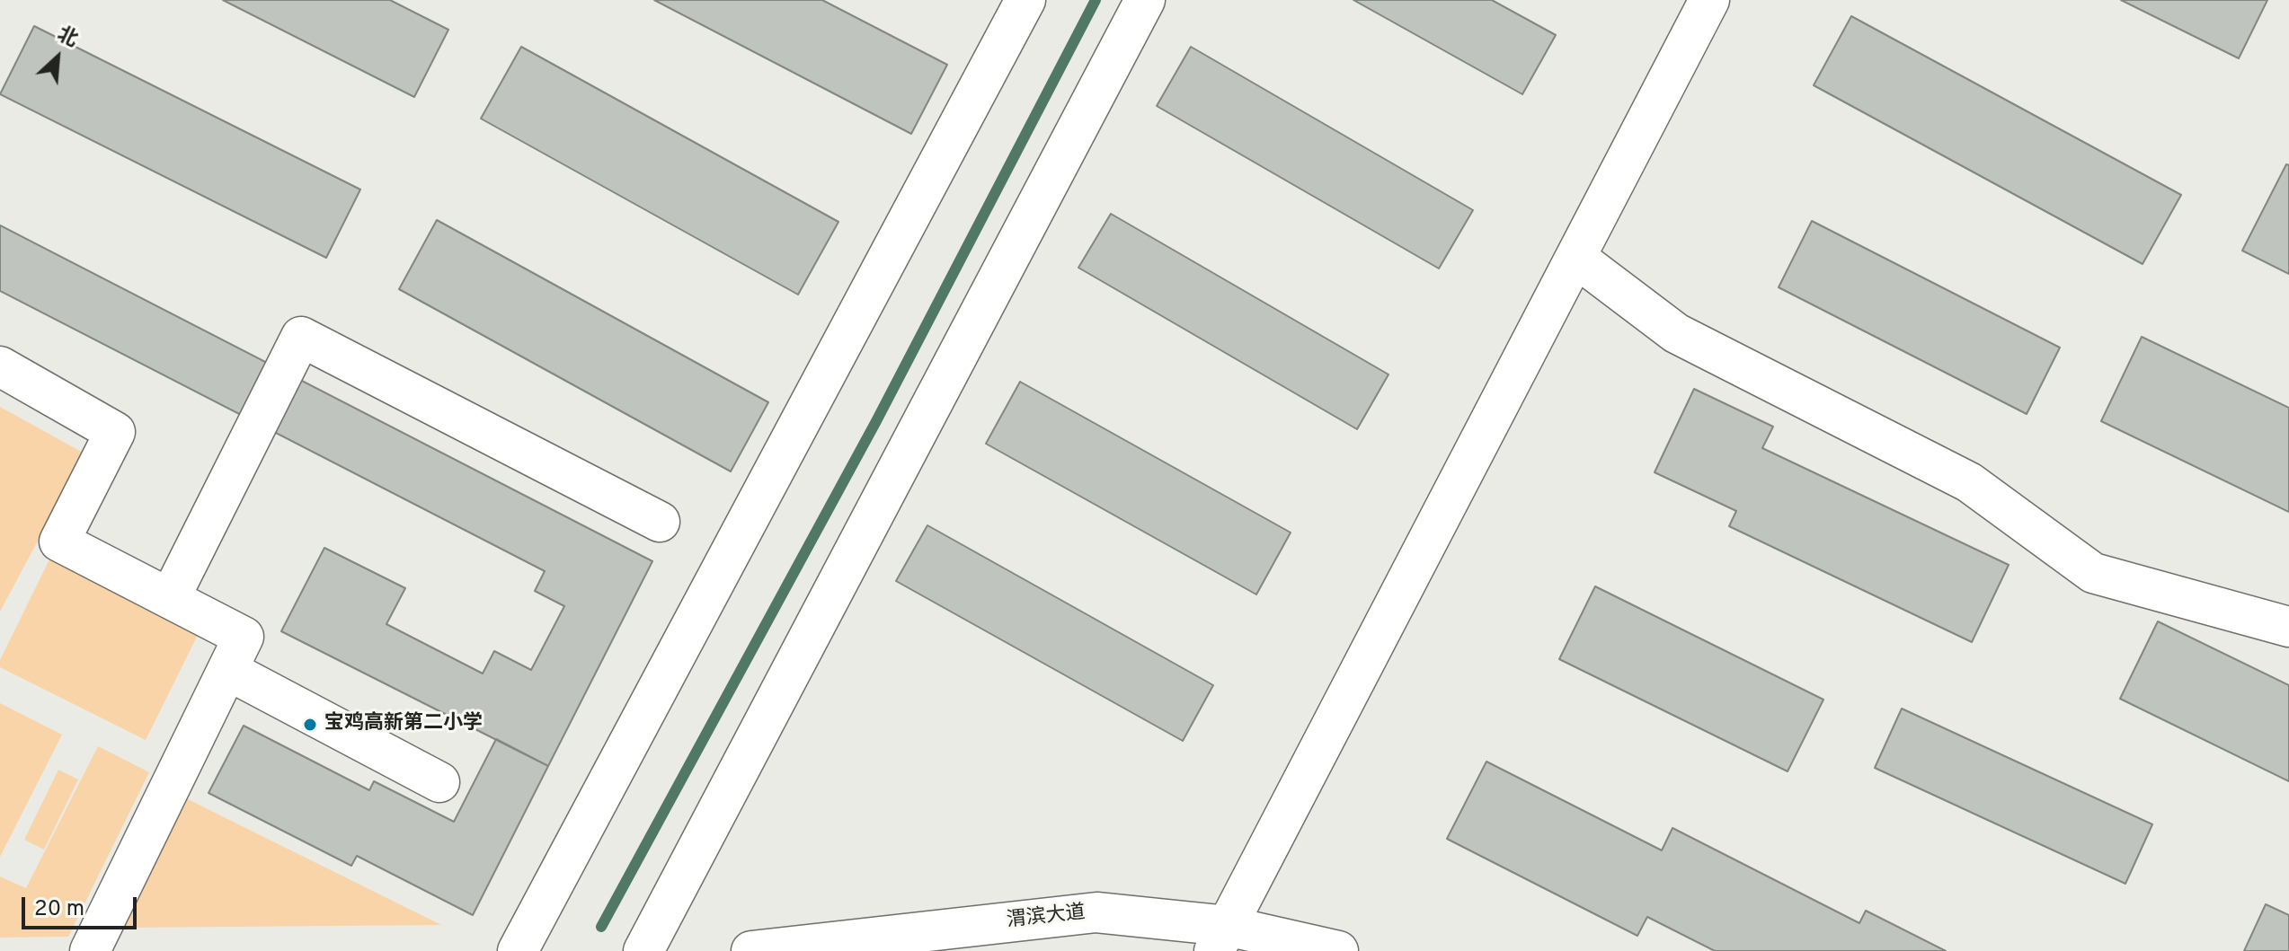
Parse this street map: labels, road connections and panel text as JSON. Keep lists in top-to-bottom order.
{
  "streets": {
    "street": ["渭滨大道"]
  },
  "places": ["宝鸡高新第二小学"],
  "scale_bar": "20 m",
  "north": "top right"
}
